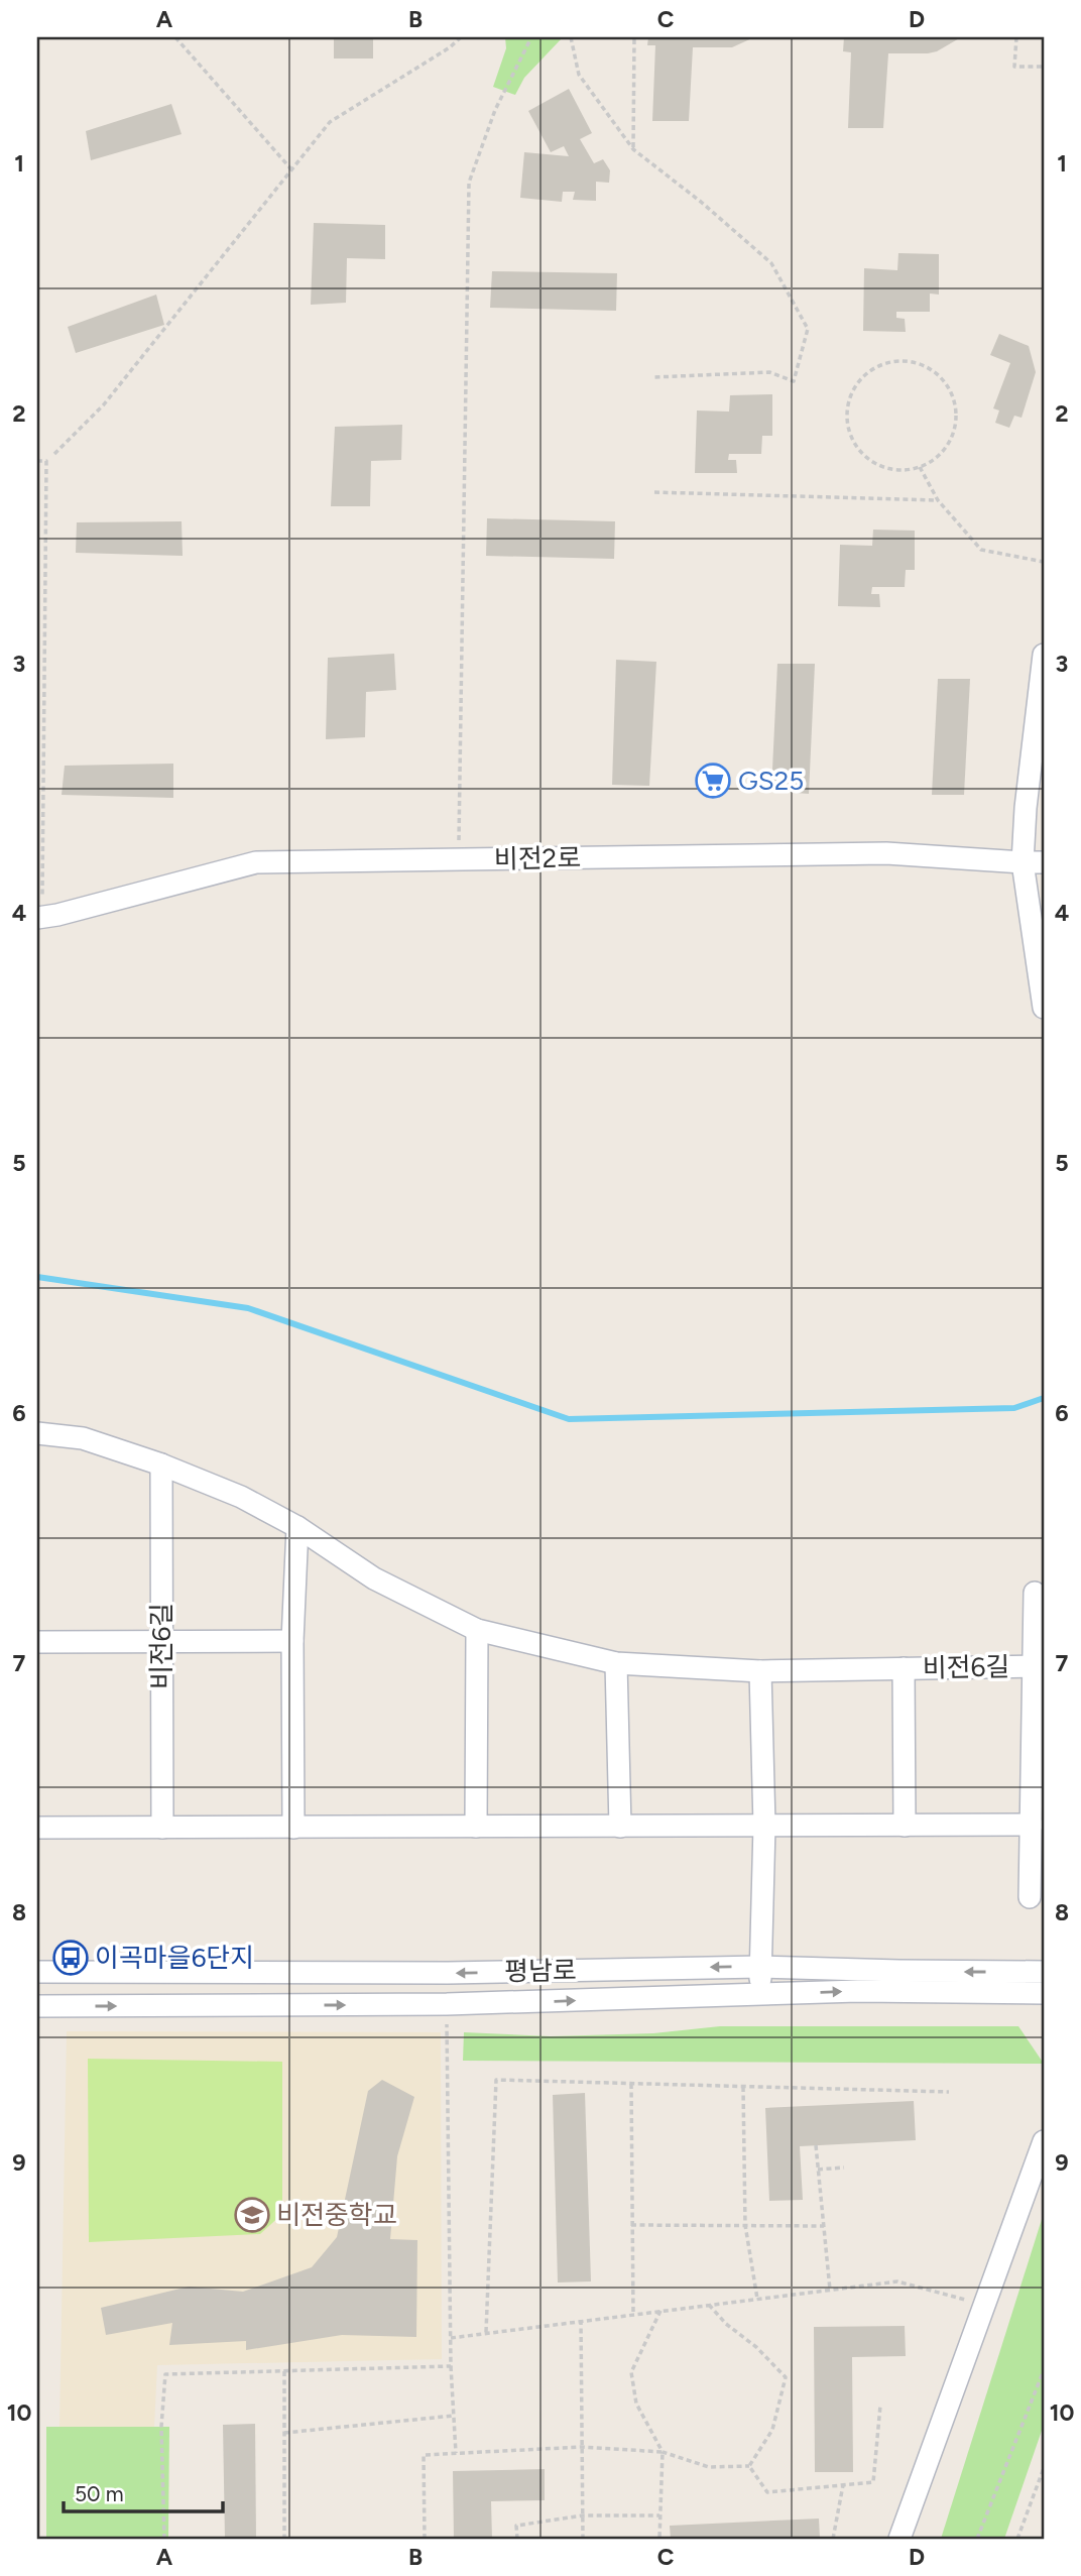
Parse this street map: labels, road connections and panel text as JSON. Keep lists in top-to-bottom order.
{
  "streets": {
    "street": ["비전2로", "비전6길", "평남로"]
  },
  "places": {
    "supermarket": ["GS25"],
    "bus stop": ["이곡마을6단지"],
    "school or university": ["비전중학교"]
  },
  "scale_bar": "50 m",
  "grid": {
    "columns": [
      "A",
      "B",
      "C",
      "D"
    ],
    "rows": [
      "1",
      "2",
      "3",
      "4",
      "5",
      "6",
      "7",
      "8",
      "9",
      "10"
    ]
  }
}
